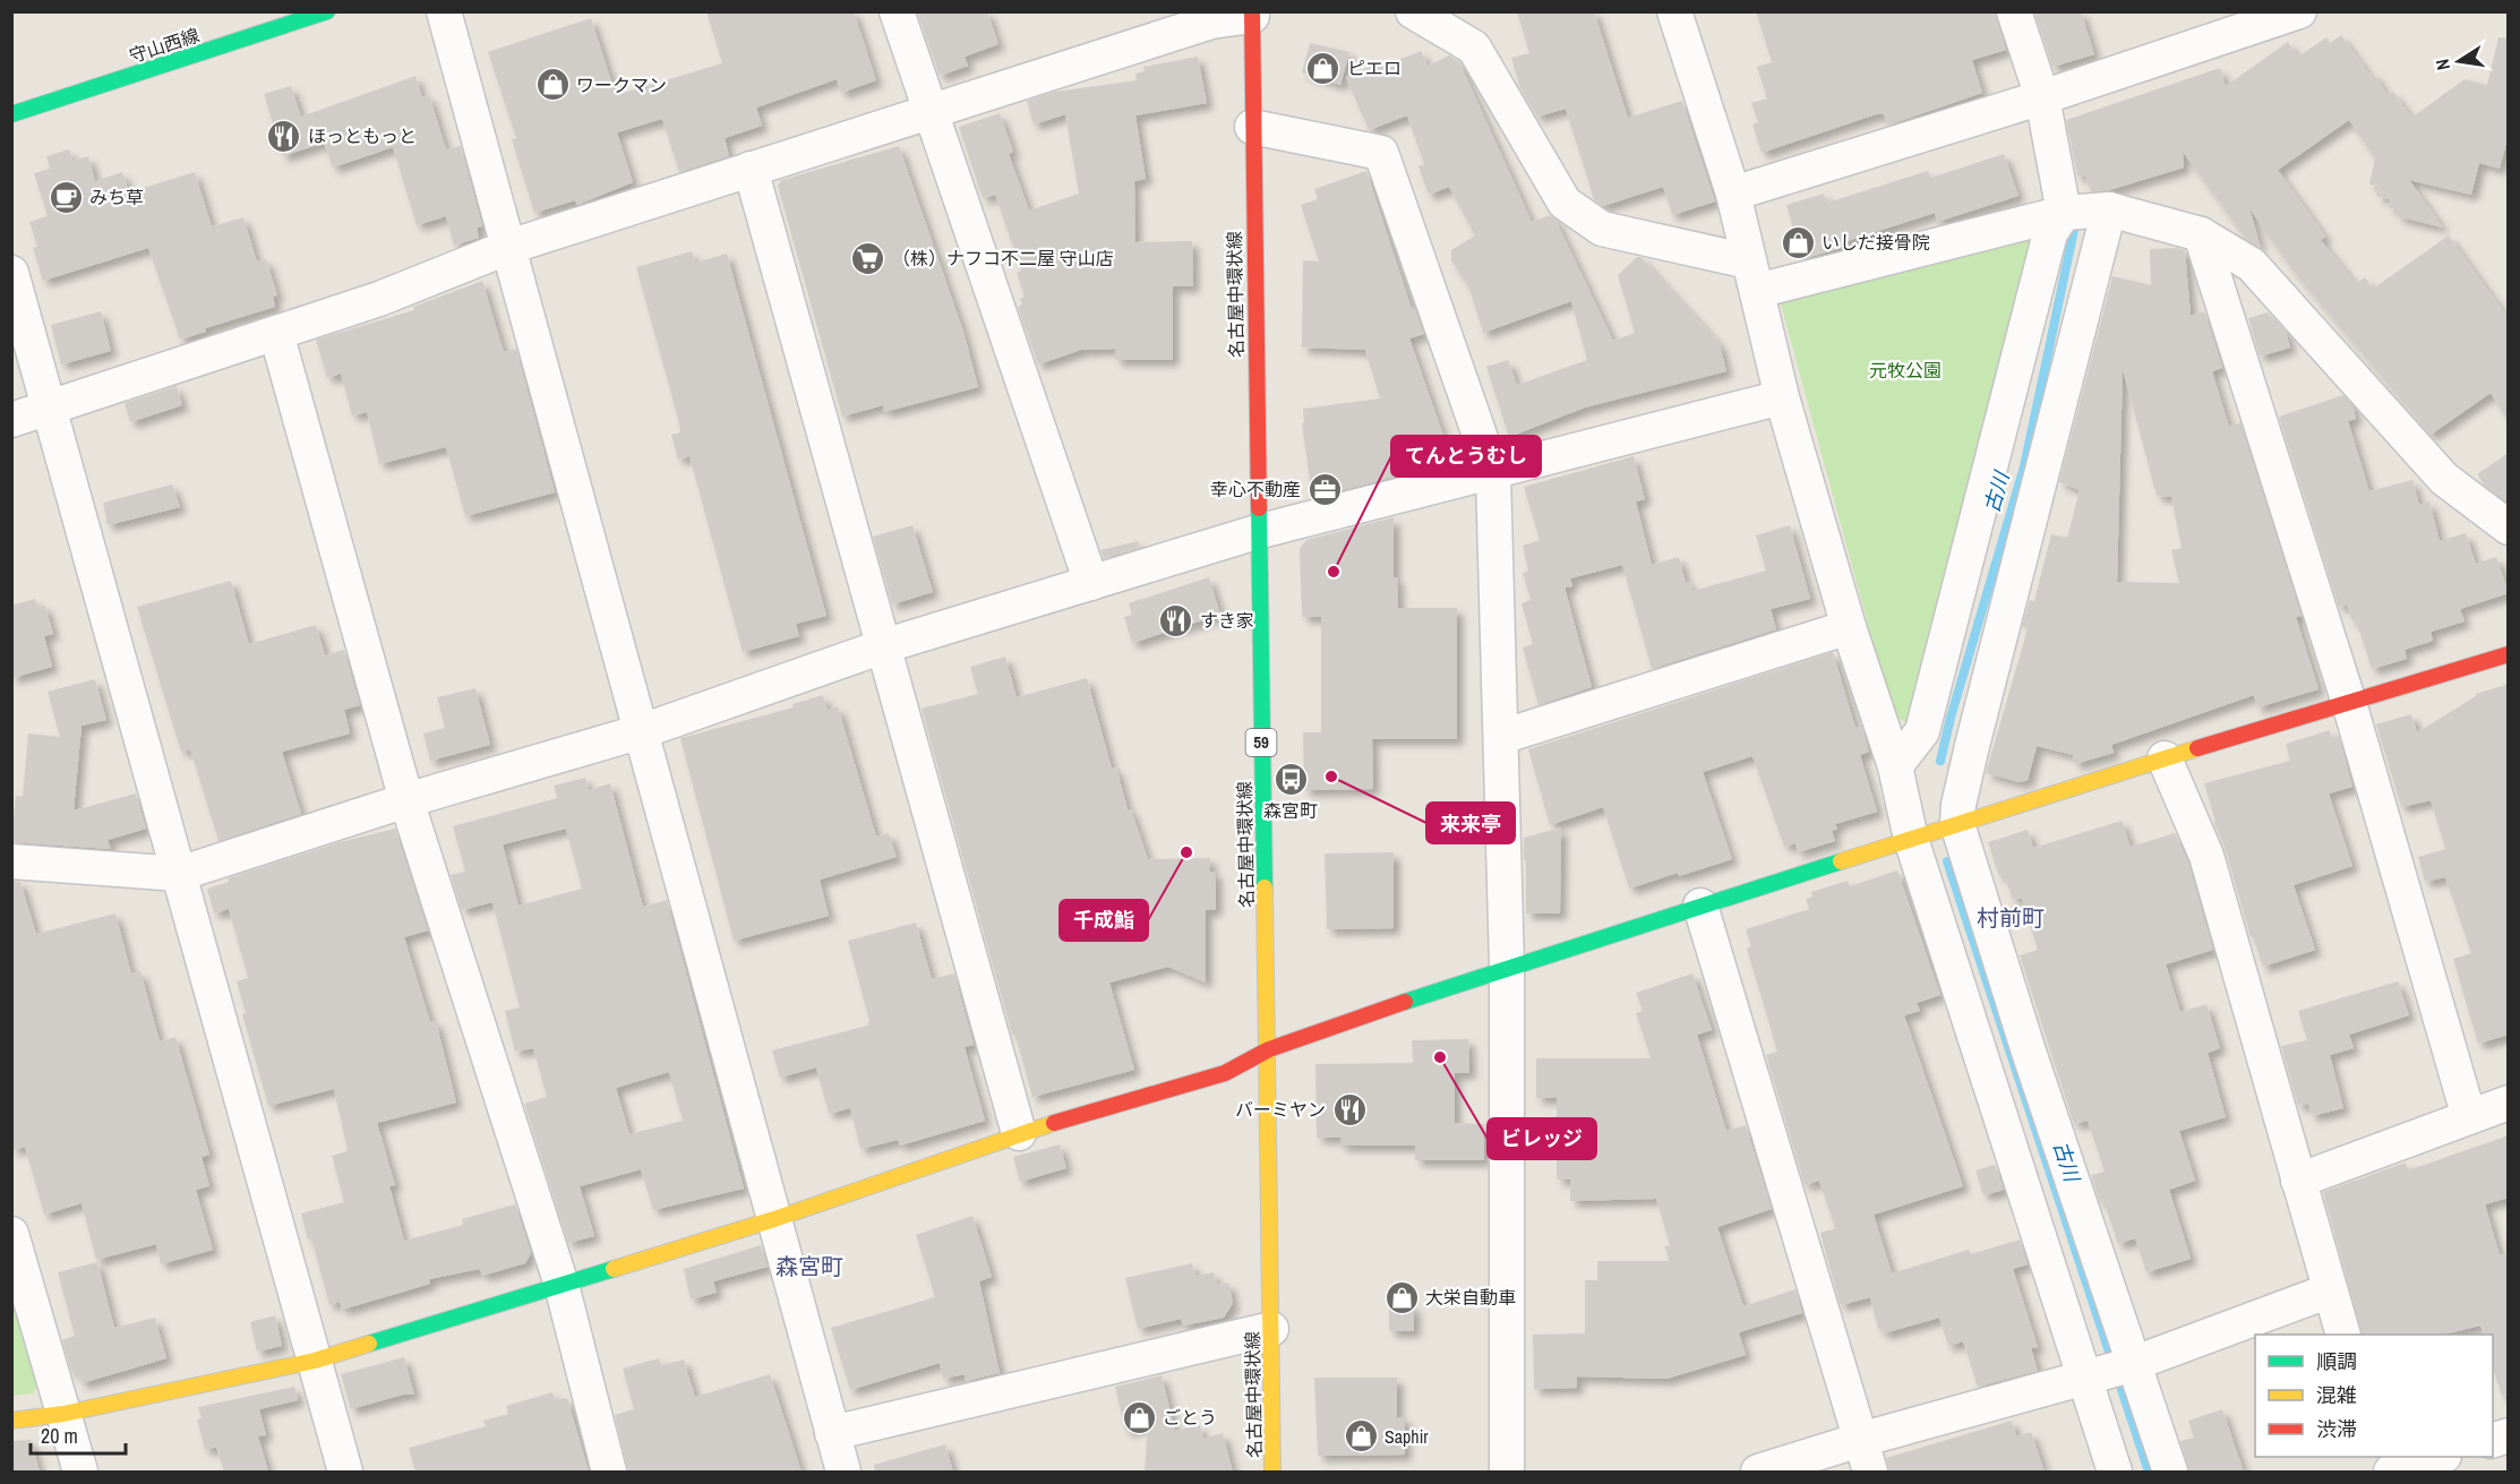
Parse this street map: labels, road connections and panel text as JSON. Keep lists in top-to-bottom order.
{
  "streets": {
    "street": ["守山西線", "名古屋中環状線", "59"]
  },
  "districts": ["村前町", "森宮町"],
  "water": ["古川"],
  "parks": ["元牧公園"],
  "places": {
    "shop": [
      "ピエロ",
      "ワークマン",
      "いしだ接骨院",
      "大栄自動車",
      "ごとう",
      "Saphir"
    ],
    "restaurant": ["ほっともっと", "すき家", "バーミヤン"],
    "cafe": ["みち草"],
    "supermarket": ["（株）ナフコ不二屋 守山店"],
    "office": ["幸心不動産"],
    "other": [
      "てんとうむし",
      "来来亭",
      "千成鮨",
      "ビレッジ"
    ],
    "bus stop": ["森宮町"]
  },
  "legend": ["順調", "混雑", "渋滞"],
  "scale_bar": "20 m",
  "north": "left"
}
